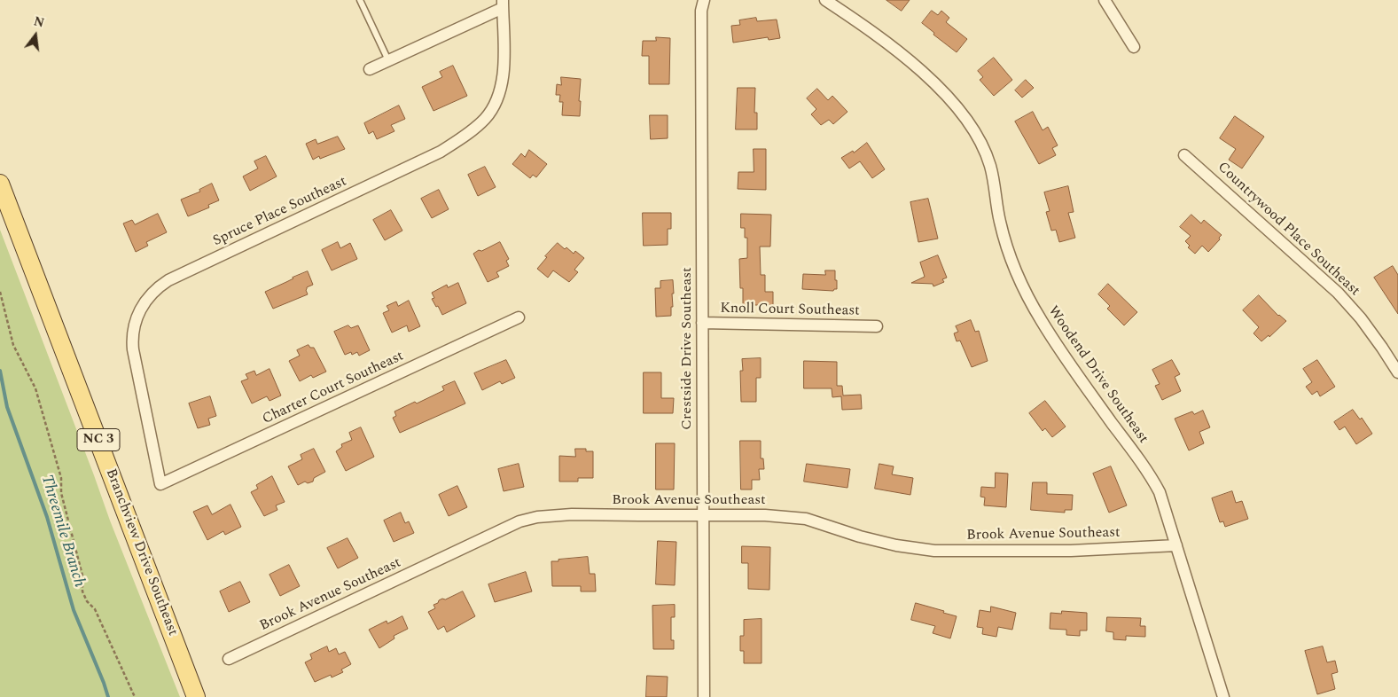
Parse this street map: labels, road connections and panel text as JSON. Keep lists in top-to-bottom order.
{
  "streets": {
    "main road": ["NC 3", "Branchview Drive Southeast"],
    "street": [
      "Spruce Place Southeast",
      "Countrywood Place Southeast",
      "Knoll Court Southeast",
      "Crestside Drive Southeast",
      "Woodend Drive Southeast",
      "Charter Court Southeast",
      "Brook Avenue Southeast"
    ]
  },
  "crossings": [
    ["Spruce Place Southeast", "Charter Court Southeast"],
    ["Knoll Court Southeast", "Crestside Drive Southeast"],
    ["Crestside Drive Southeast", "Brook Avenue Southeast"],
    ["Woodend Drive Southeast", "Brook Avenue Southeast"]
  ],
  "water": ["Threemile Branch"],
  "north": "top"
}
